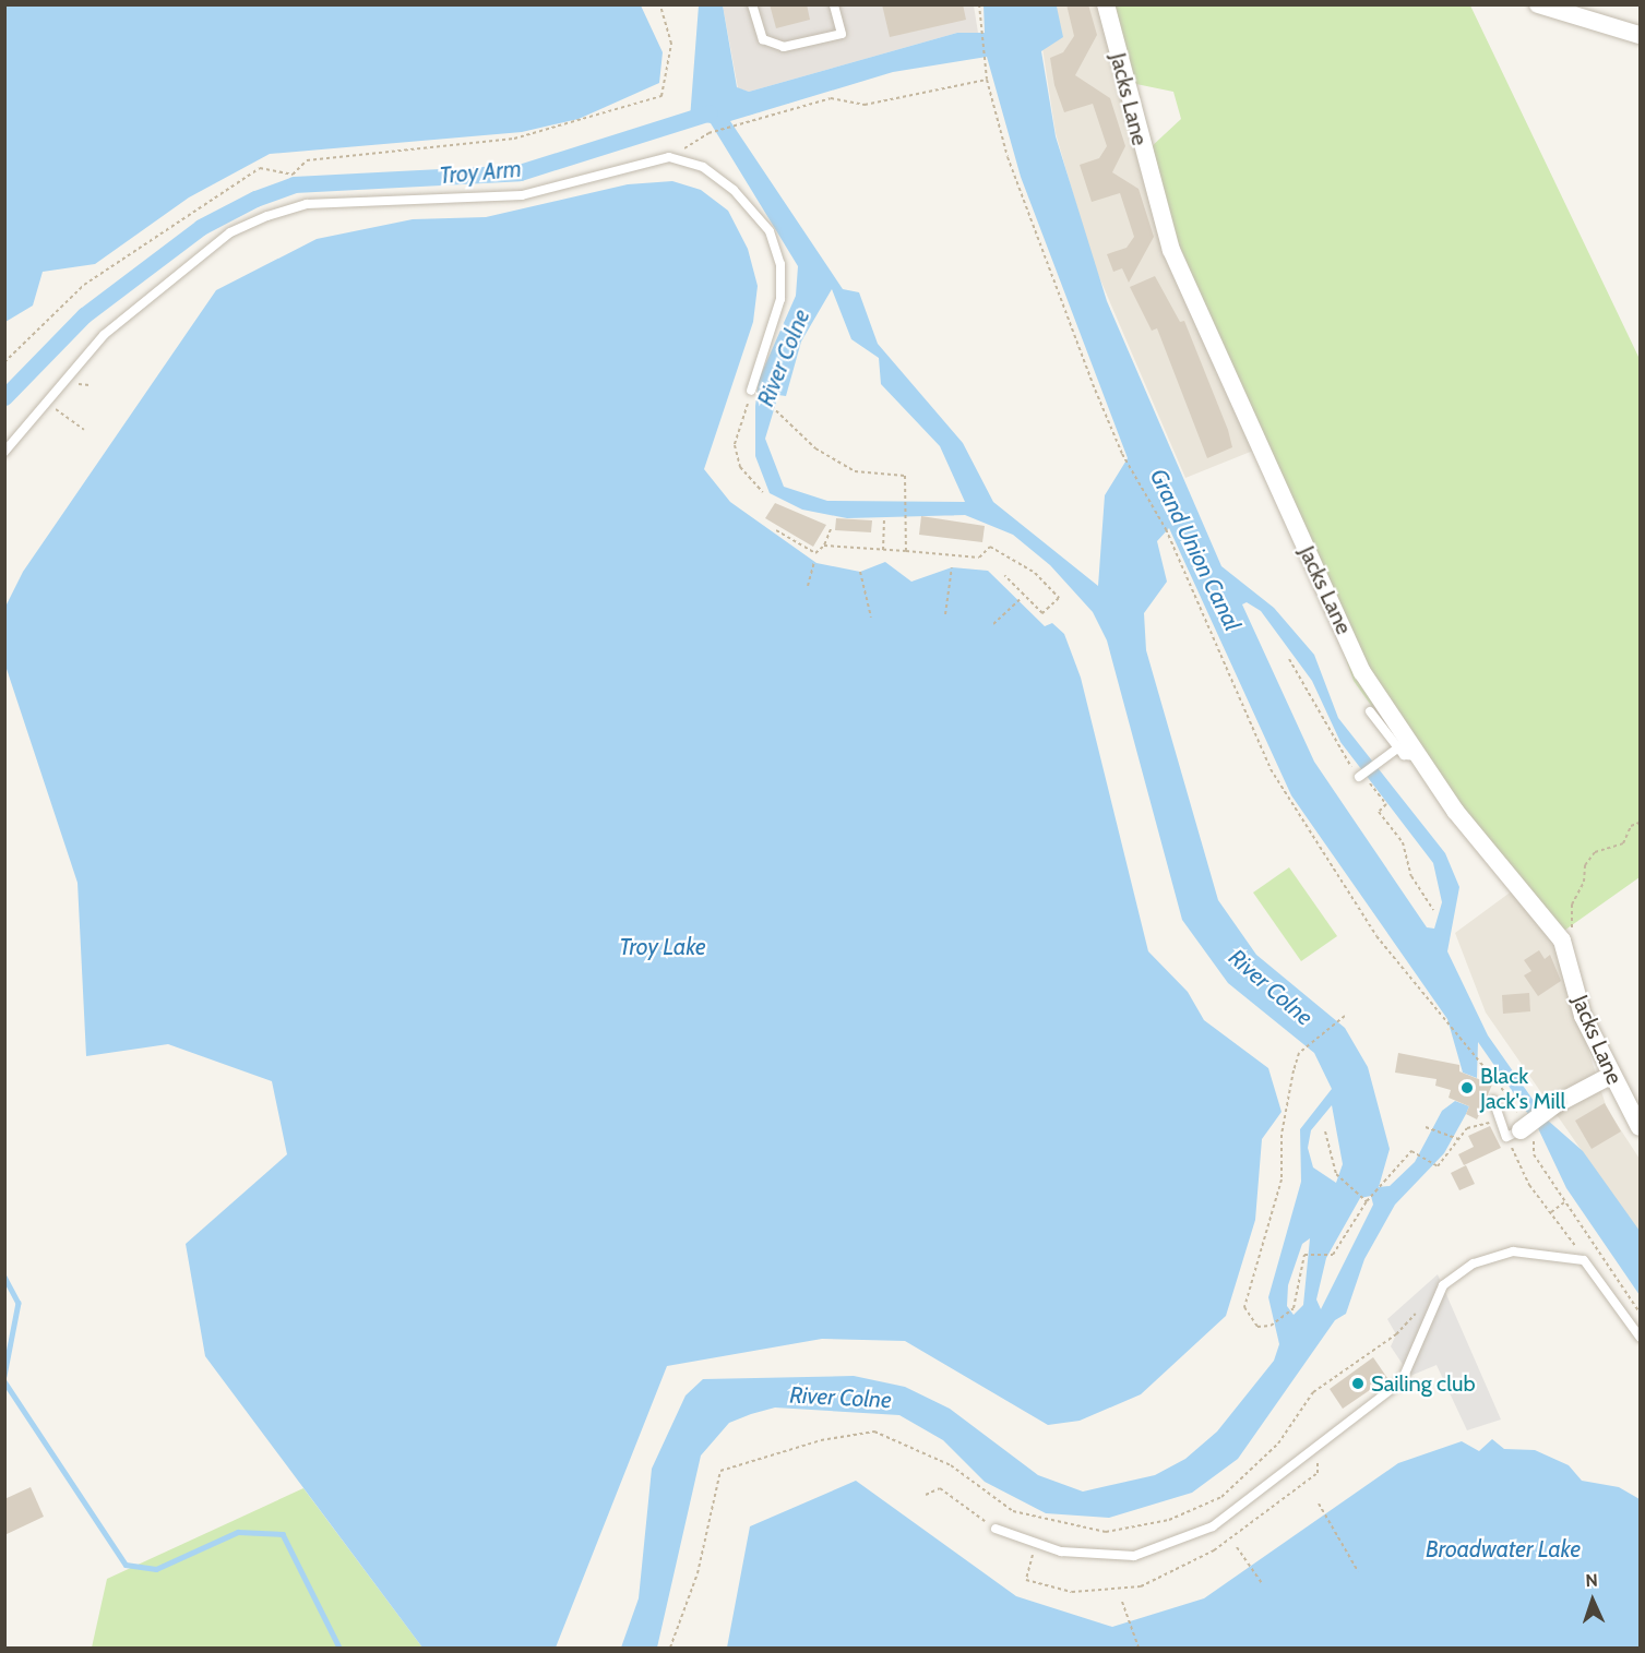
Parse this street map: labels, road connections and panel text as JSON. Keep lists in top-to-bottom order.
{
  "streets": {
    "street": ["Jacks Lane"]
  },
  "water": [
    "Troy Arm",
    "River Colne",
    "Grand Union Canal",
    "Troy Lake",
    "Broadwater Lake"
  ],
  "places": ["Black Jack's Mill", "Sailing club"],
  "north": "top"
}
